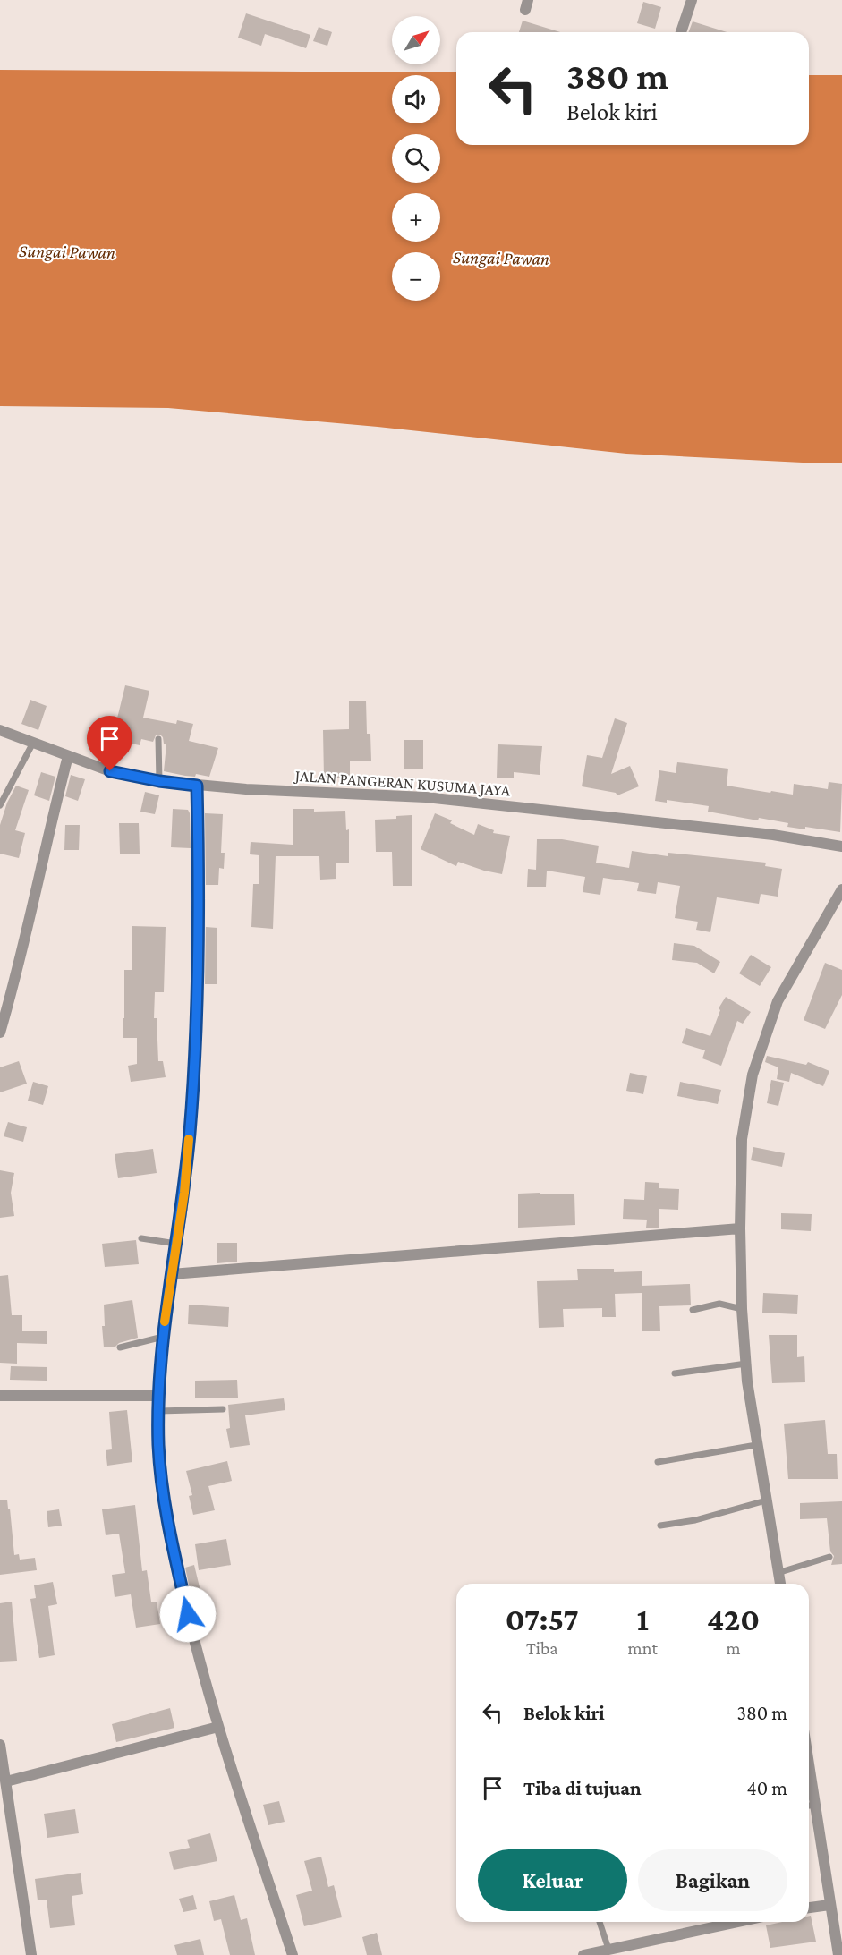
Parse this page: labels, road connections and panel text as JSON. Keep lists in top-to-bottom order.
{
  "streets": {
    "street": ["JALAN PANGERAN KUSUMA JAYA"]
  },
  "water": ["Sungai Pawan"],
  "north": "top right",
  "page": {
    "map_buttons": ["+", "−"],
    "turn": ["380 m", "Belok kiri"],
    "eta": [
      "07:57",
      "Tiba",
      "1",
      "mnt",
      "420",
      "m"
    ],
    "list": [
      {
        "name": "Belok kiri",
        "value": "380 m"
      },
      {
        "name": "Tiba di tujuan",
        "value": "40 m"
      }
    ],
    "buttons": ["Keluar", "Bagikan"]
  }
}
